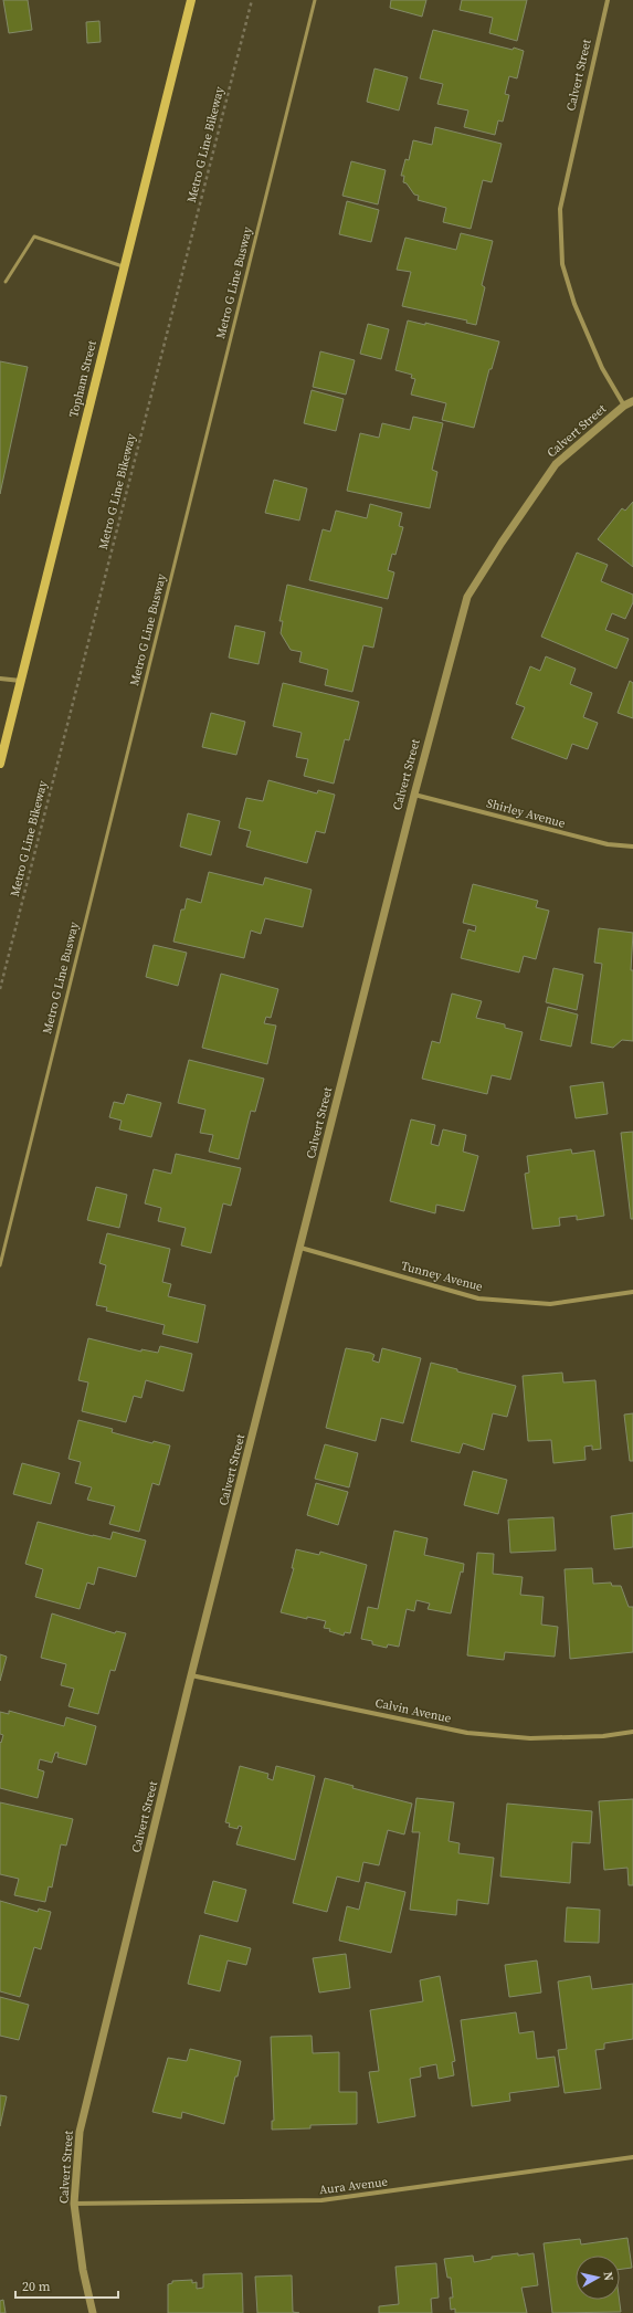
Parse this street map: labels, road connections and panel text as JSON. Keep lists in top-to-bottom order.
{
  "streets": {
    "main road": ["Topham Street"],
    "street": [
      "Calvert Street",
      "Shirley Avenue",
      "Tunney Avenue",
      "Calvin Avenue",
      "Aura Avenue"
    ],
    "lane": ["Metro G Line Busway"],
    "path": ["Metro G Line Bikeway"]
  },
  "crossings": [
    ["Calvert Street", "Shirley Avenue"],
    ["Calvert Street", "Tunney Avenue"],
    ["Calvert Street", "Calvin Avenue"],
    ["Calvert Street", "Aura Avenue"]
  ],
  "scale_bar": "20 m",
  "north": "right"
}
